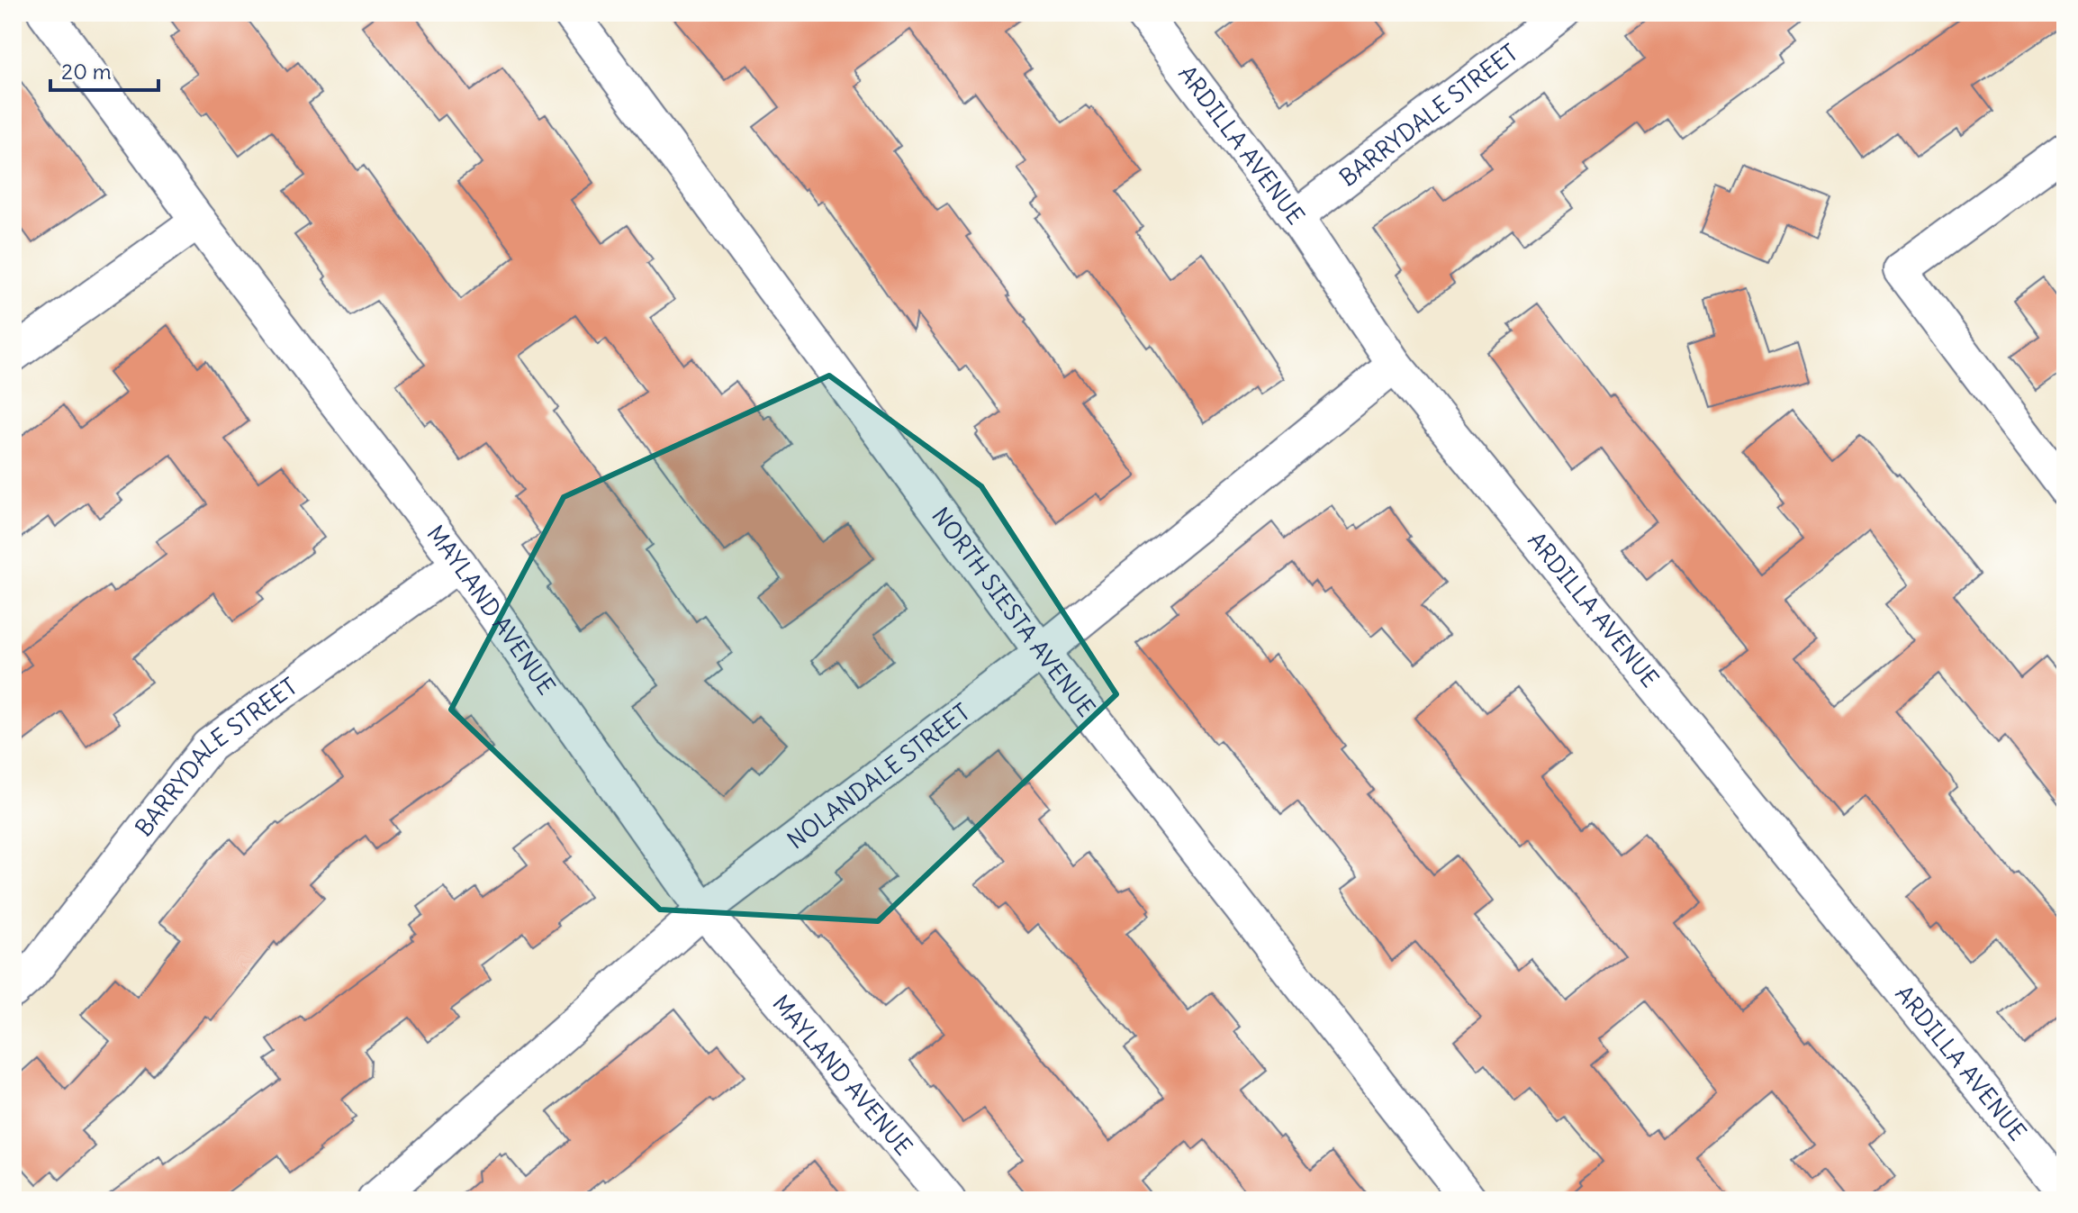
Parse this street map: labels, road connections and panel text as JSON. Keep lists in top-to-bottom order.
{
  "streets": {
    "street": [
      "BARRYDALE STREET",
      "ARDILLA AVENUE",
      "MAYLAND AVENUE",
      "NORTH SIESTA AVENUE",
      "NOLANDALE STREET"
    ]
  },
  "crossings": [
    ["BARRYDALE STREET", "ARDILLA AVENUE"],
    ["BARRYDALE STREET", "MAYLAND AVENUE"],
    ["ARDILLA AVENUE", "NOLANDALE STREET"],
    ["MAYLAND AVENUE", "NOLANDALE STREET"],
    ["NORTH SIESTA AVENUE", "NOLANDALE STREET"]
  ],
  "scale_bar": "20 m"
}
